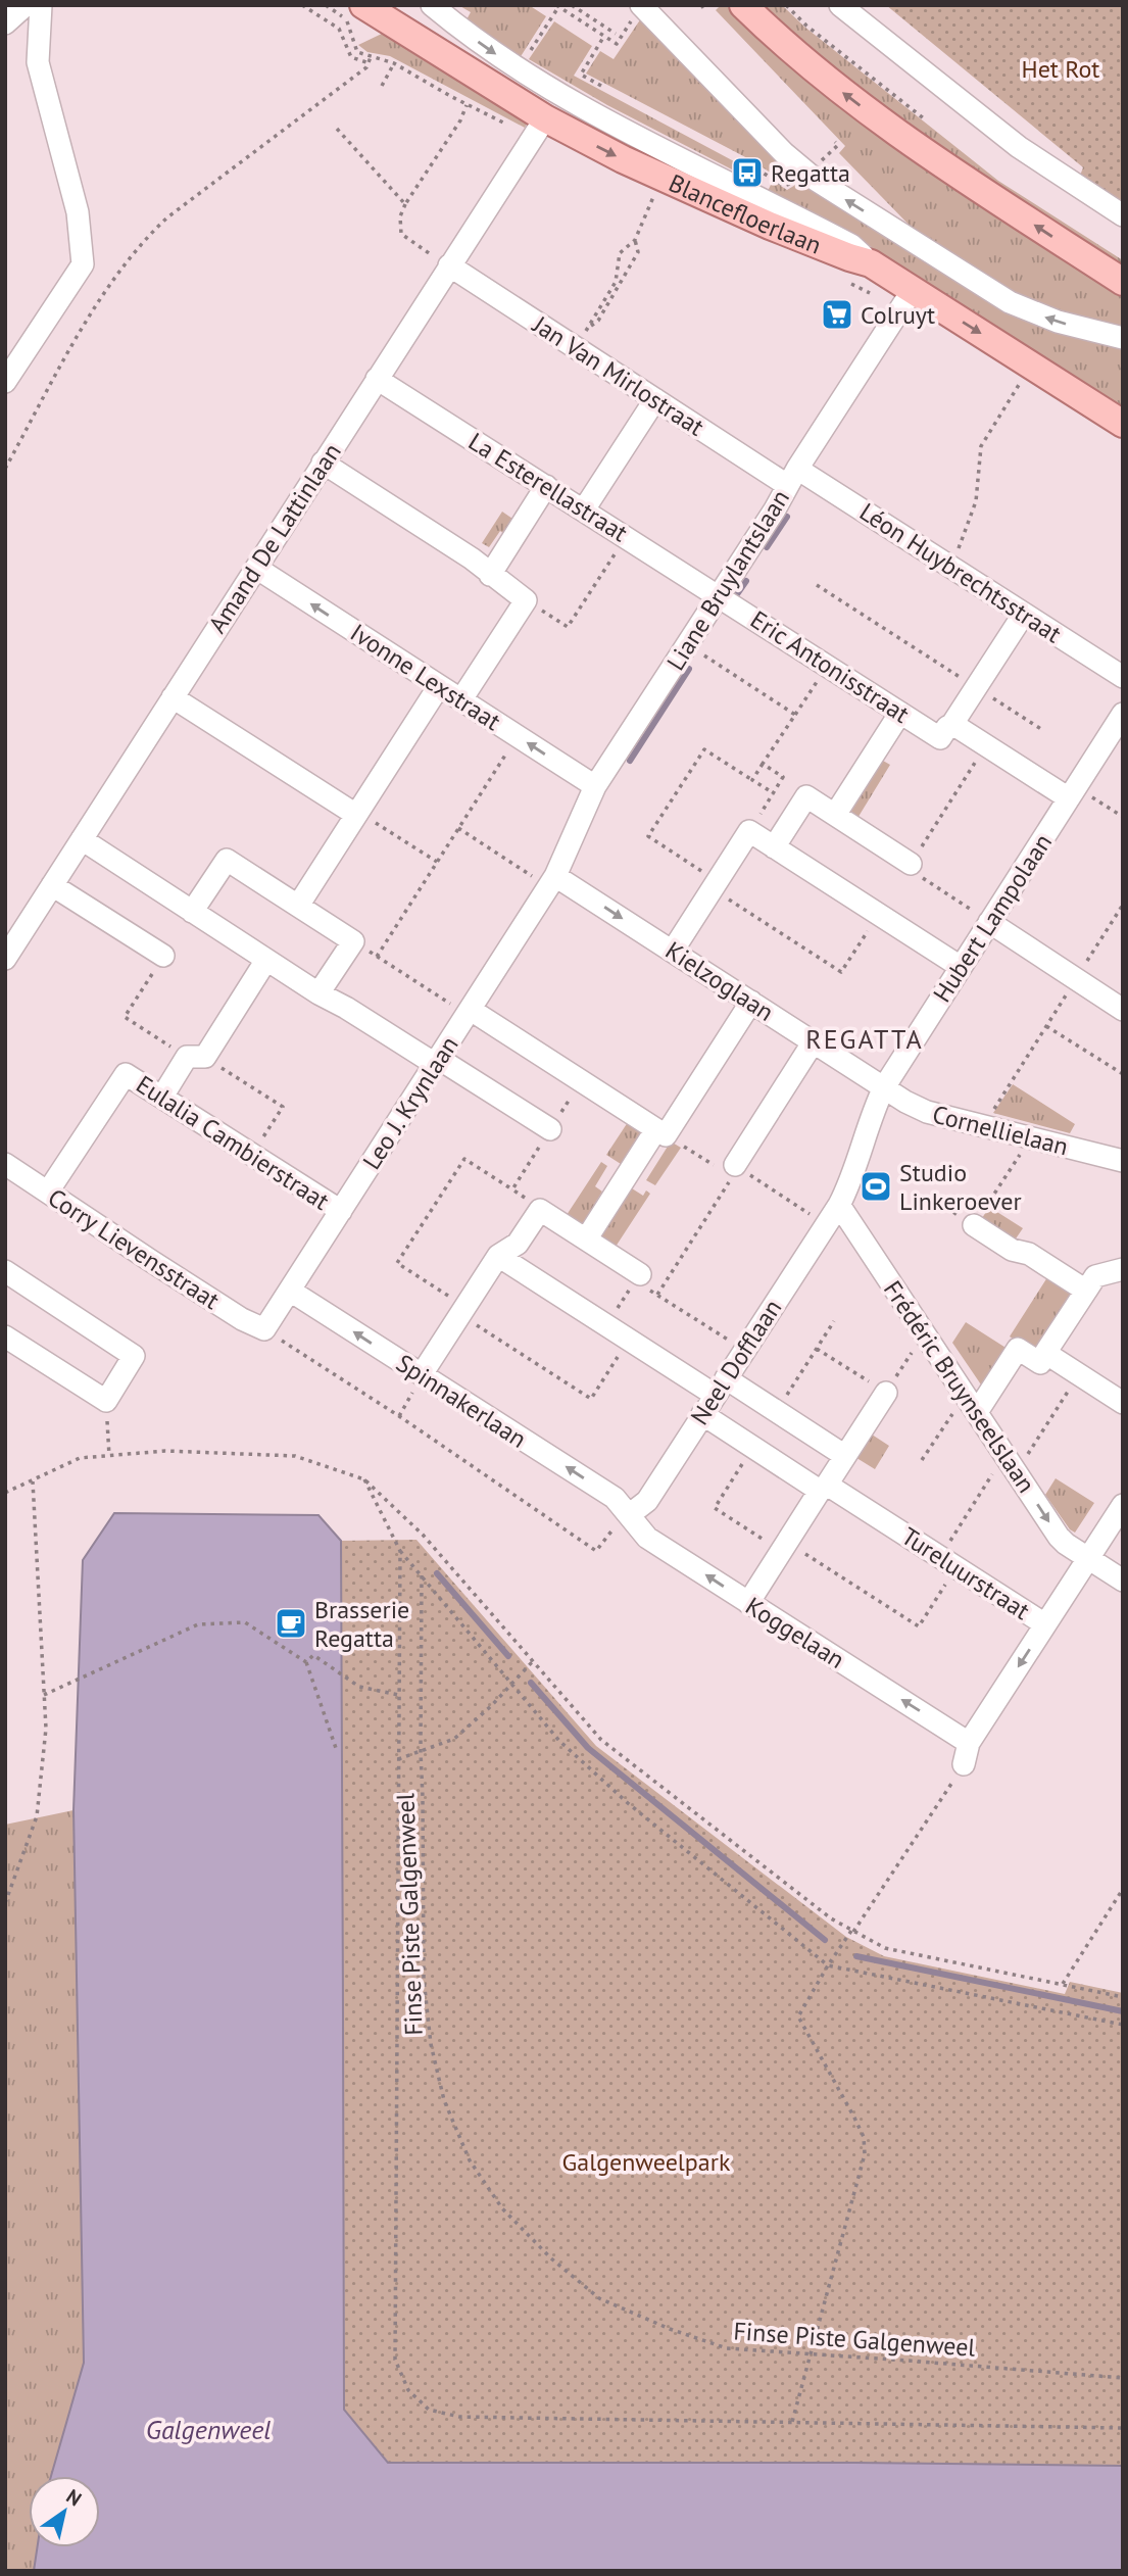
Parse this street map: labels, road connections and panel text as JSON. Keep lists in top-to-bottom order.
{
  "streets": {
    "main road": ["Blancefloerlaan"],
    "street": [
      "Jan Van Mirlostraat",
      "La Esterellastraat",
      "Amand De Lattinlaan",
      "Léon Huybrechtsstraat",
      "Liane Bruylantslaan",
      "Eric Antonisstraat",
      "Ivonne Lexstraat",
      "Hubert Lampolaan",
      "Kielzoglaan",
      "Leo J. Krynlaan",
      "Cornellielaan",
      "Eulalia Cambierstraat",
      "Corry Lievensstraat",
      "Neel Dofflaan",
      "Frédéric Bruynseelslaan",
      "Spinnakerlaan",
      "Tureluurstraat",
      "Koggelaan"
    ],
    "path": ["Finse Piste Galgenweel"]
  },
  "crossings": [
    ["Blancefloerlaan", "Amand De Lattinlaan"],
    ["Blancefloerlaan", "Liane Bruylantslaan"],
    ["Jan Van Mirlostraat", "Amand De Lattinlaan"],
    ["Jan Van Mirlostraat", "Léon Huybrechtsstraat"],
    ["Jan Van Mirlostraat", "Liane Bruylantslaan"],
    ["La Esterellastraat", "Amand De Lattinlaan"],
    ["La Esterellastraat", "Liane Bruylantslaan"],
    ["La Esterellastraat", "Eric Antonisstraat"],
    ["Amand De Lattinlaan", "Ivonne Lexstraat"],
    ["Léon Huybrechtsstraat", "Liane Bruylantslaan"],
    ["Liane Bruylantslaan", "Eric Antonisstraat"],
    ["Liane Bruylantslaan", "Ivonne Lexstraat"],
    ["Liane Bruylantslaan", "Kielzoglaan"],
    ["Liane Bruylantslaan", "Leo J. Krynlaan"],
    ["Eric Antonisstraat", "Hubert Lampolaan"],
    ["Hubert Lampolaan", "Kielzoglaan"],
    ["Hubert Lampolaan", "Cornellielaan"],
    ["Hubert Lampolaan", "Neel Dofflaan"],
    ["Hubert Lampolaan", "Frédéric Bruynseelslaan"],
    ["Kielzoglaan", "Leo J. Krynlaan"],
    ["Kielzoglaan", "Cornellielaan"],
    ["Leo J. Krynlaan", "Eulalia Cambierstraat"],
    ["Leo J. Krynlaan", "Corry Lievensstraat"],
    ["Leo J. Krynlaan", "Spinnakerlaan"],
    ["Eulalia Cambierstraat", "Corry Lievensstraat"],
    ["Neel Dofflaan", "Frédéric Bruynseelslaan"],
    ["Neel Dofflaan", "Spinnakerlaan"],
    ["Neel Dofflaan", "Tureluurstraat"],
    ["Neel Dofflaan", "Koggelaan"],
    ["Spinnakerlaan", "Koggelaan"]
  ],
  "one_way": ["Koggelaan"],
  "districts": ["REGATTA"],
  "water": ["Galgenweel"],
  "parks": ["Het Rot", "Galgenweelpark"],
  "places": {
    "bus stop": ["Regatta"],
    "supermarket": ["Colruyt"],
    "sports": ["Studio Linkeroever"],
    "cafe": ["Brasserie Regatta"]
  },
  "north": "top right"
}
